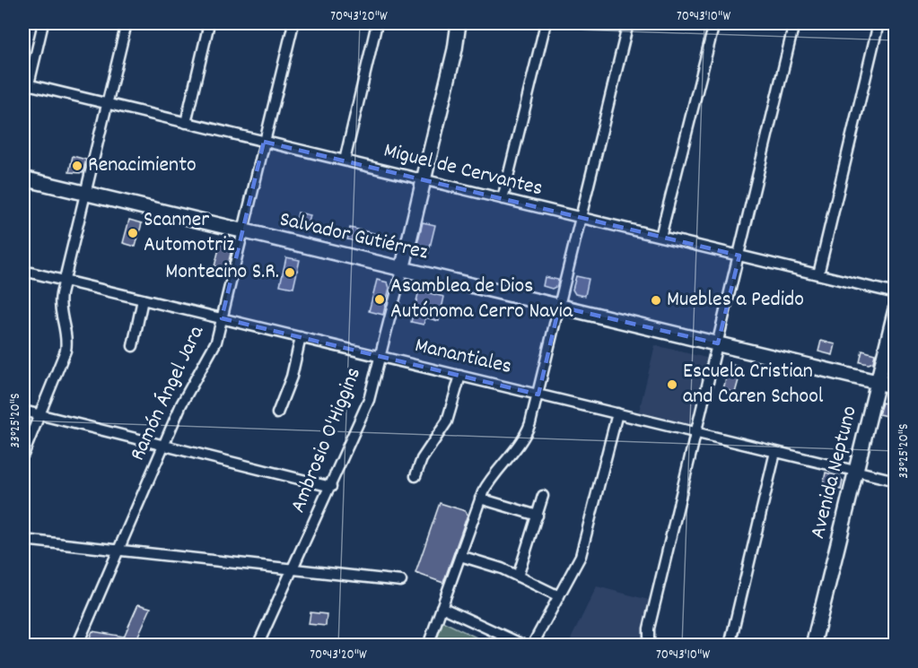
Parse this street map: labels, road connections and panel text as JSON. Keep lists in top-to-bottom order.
{
  "streets": {
    "main road": ["Salvador Gutiérrez", "Ambrosio O'Higgins", "Avenida Neptuno"],
    "street": ["Miguel de Cervantes", "Manantiales", "Ramón Ángel Jara"]
  },
  "crossings": [
    ["Miguel de Cervantes", "Ramón Ángel Jara"],
    ["Miguel de Cervantes", "Ambrosio O'Higgins"],
    ["Salvador Gutiérrez", "Ramón Ángel Jara"],
    ["Salvador Gutiérrez", "Ambrosio O'Higgins"],
    ["Salvador Gutiérrez", "Avenida Neptuno"],
    ["Manantiales", "Ramón Ángel Jara"],
    ["Manantiales", "Ambrosio O'Higgins"],
    ["Manantiales", "Avenida Neptuno"]
  ],
  "places": [
    "Renacimiento",
    "Scanner Automotriz",
    "Montecino S.R.",
    "Asamblea de Dios Autónoma Cerro Navia",
    "Muebles a Pedido",
    "Escuela Cristian and Caren School"
  ],
  "coordinates": ["70°43'20\"W", "70°43'10\"W", "33°25'20\"S"]
}
